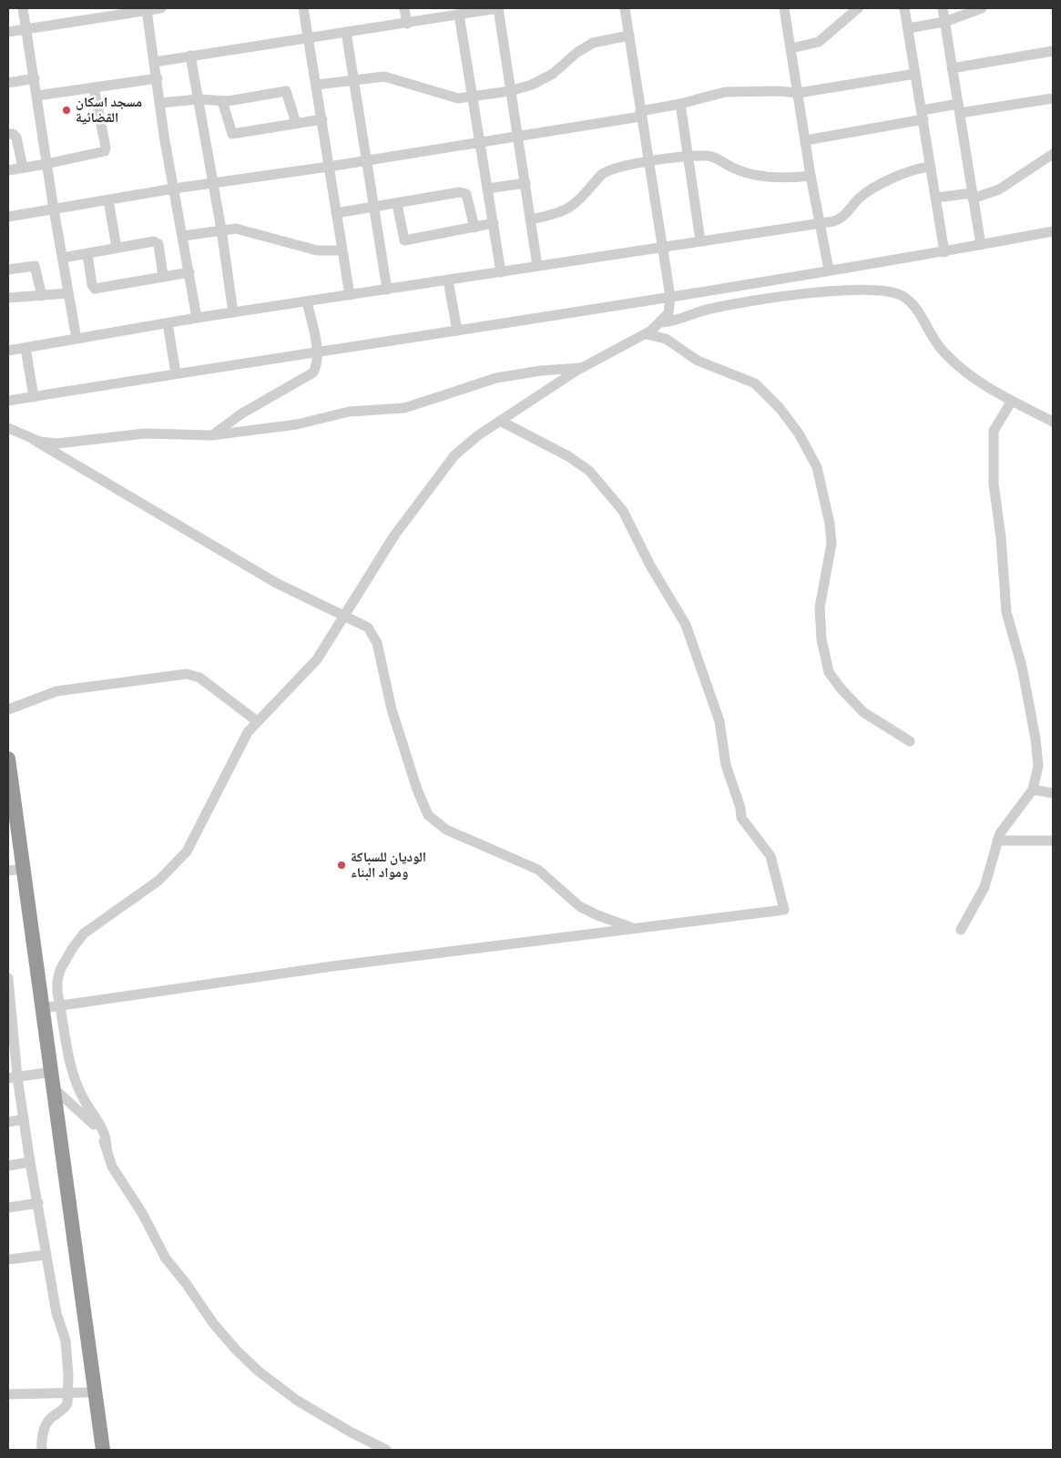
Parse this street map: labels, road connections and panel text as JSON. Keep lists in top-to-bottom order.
{
  "places": ["مسجد اسكان القضائية", "الوديان للسباكة ومواد البناء"]
}
